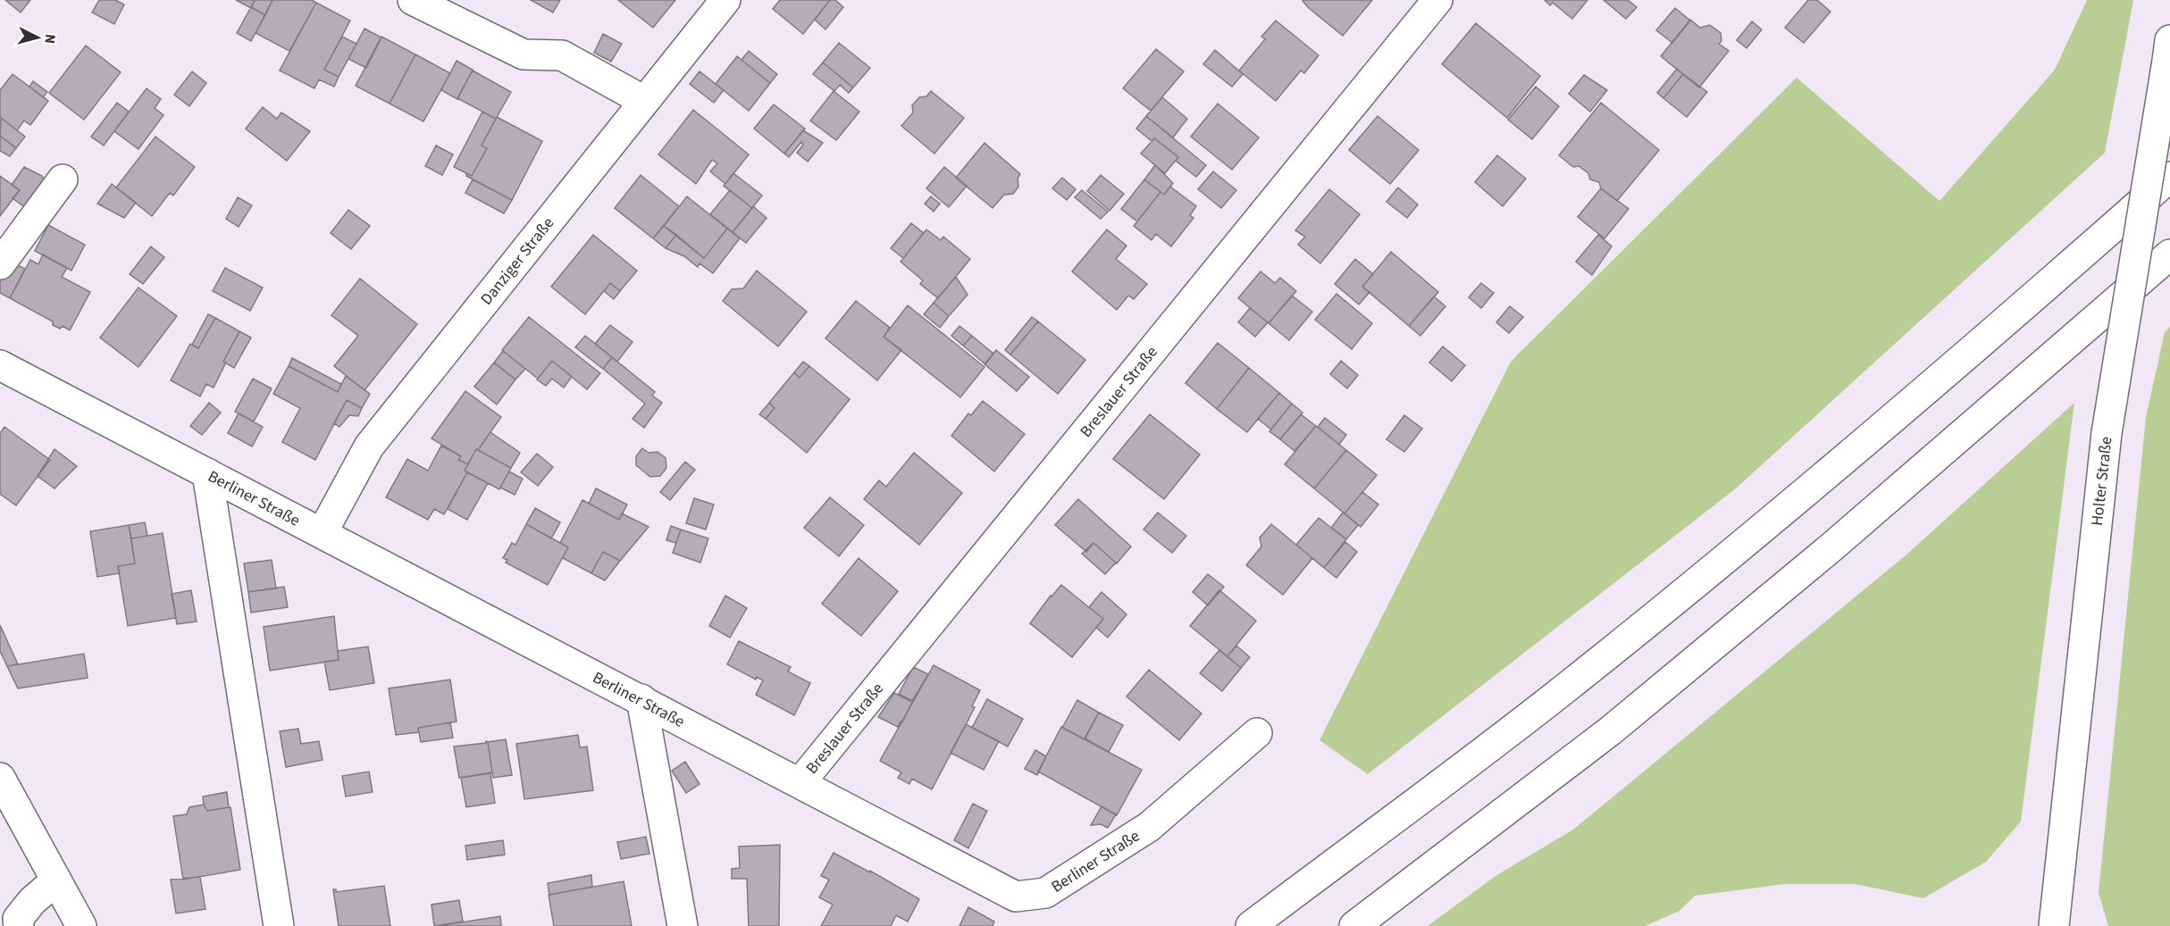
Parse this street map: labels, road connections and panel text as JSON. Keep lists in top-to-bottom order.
{
  "streets": {
    "main road": [
      "Danziger Straße",
      "Breslauer Straße",
      "Holter Straße",
      "Berliner Straße"
    ]
  },
  "crossings": [
    ["Danziger Straße", "Berliner Straße"],
    ["Breslauer Straße", "Berliner Straße"]
  ],
  "north": "right"
}
